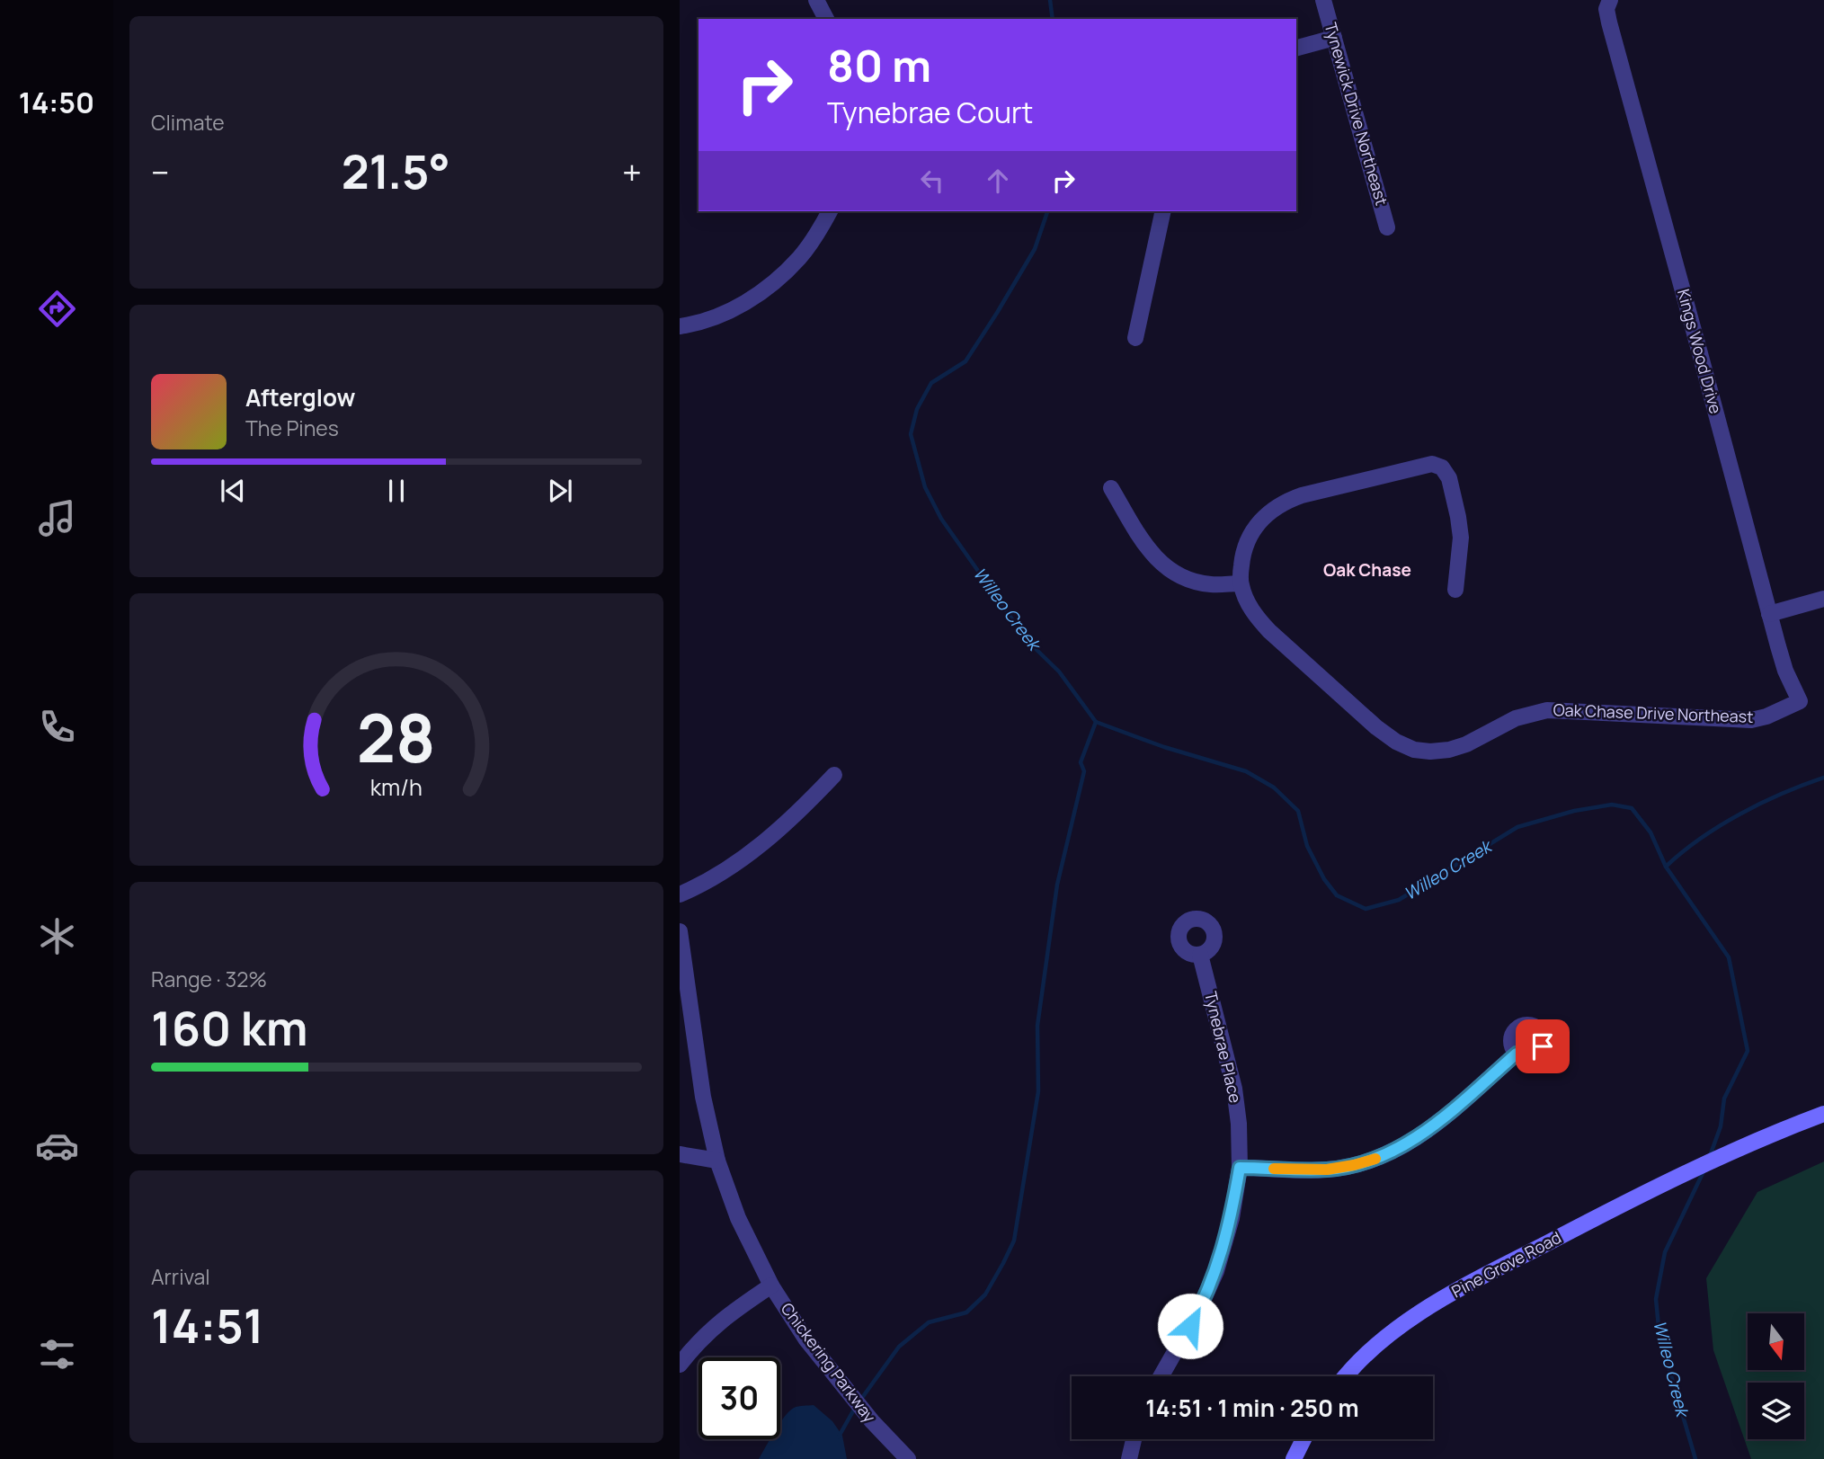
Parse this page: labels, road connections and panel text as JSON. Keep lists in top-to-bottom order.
{
  "streets": {
    "main road": ["Pine Grove Road"],
    "street": [
      "Tynewick Drive Northeast",
      "Kings Wood Drive",
      "Oak Chase Drive Northeast",
      "Tynebrae Place",
      "Chickering Parkway"
    ]
  },
  "crossings": [
    ["Kings Wood Drive", "Oak Chase Drive Northeast"]
  ],
  "districts": ["Oak Chase"],
  "water": ["Willeo Creek"],
  "north": "bottom",
  "page": {
    "tabs": "14:50",
    "tile": [
      "Climate",
      ["Range · 32%", "160 km"],
      ["Arrival", "14:51"]
    ],
    "turn": ["80 m", "Tynebrae Court"],
    "heat": ["−", "21.5°", "+"],
    "song": ["Afterglow", "The Pines"],
    "limit": "30",
    "trip": "14:51 · 1 min · 250 m",
    "gauge": ["28", "km/h"]
  }
}
